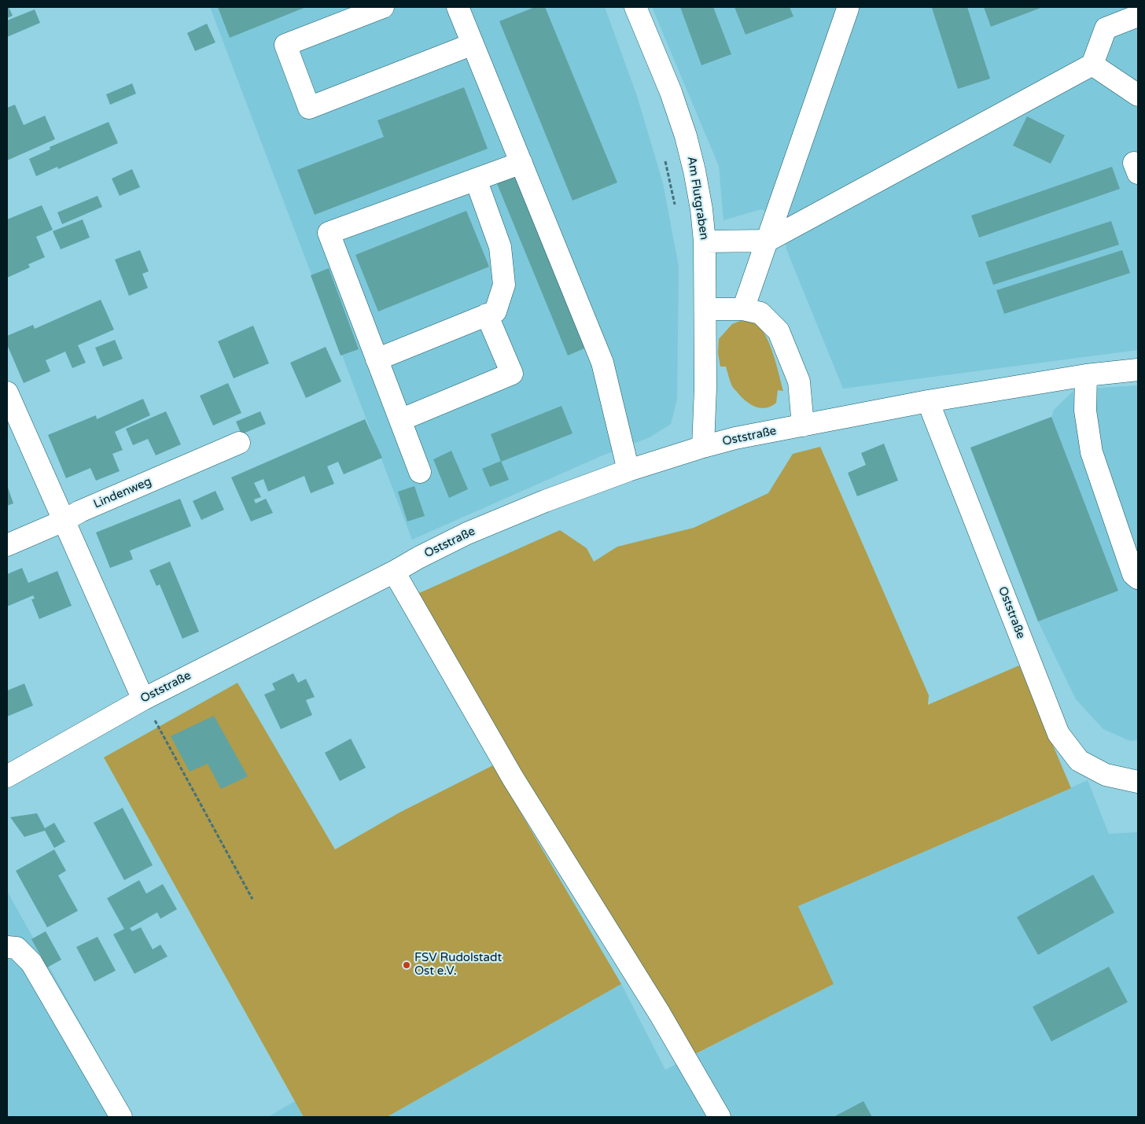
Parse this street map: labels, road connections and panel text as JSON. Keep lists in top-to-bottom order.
{
  "streets": {
    "street": ["Am Flutgraben", "Oststraße", "Lindenweg"]
  },
  "crossings": [
    ["Am Flutgraben", "Oststraße"]
  ],
  "places": ["FSV Rudolstadt Ost e.V."]
}
